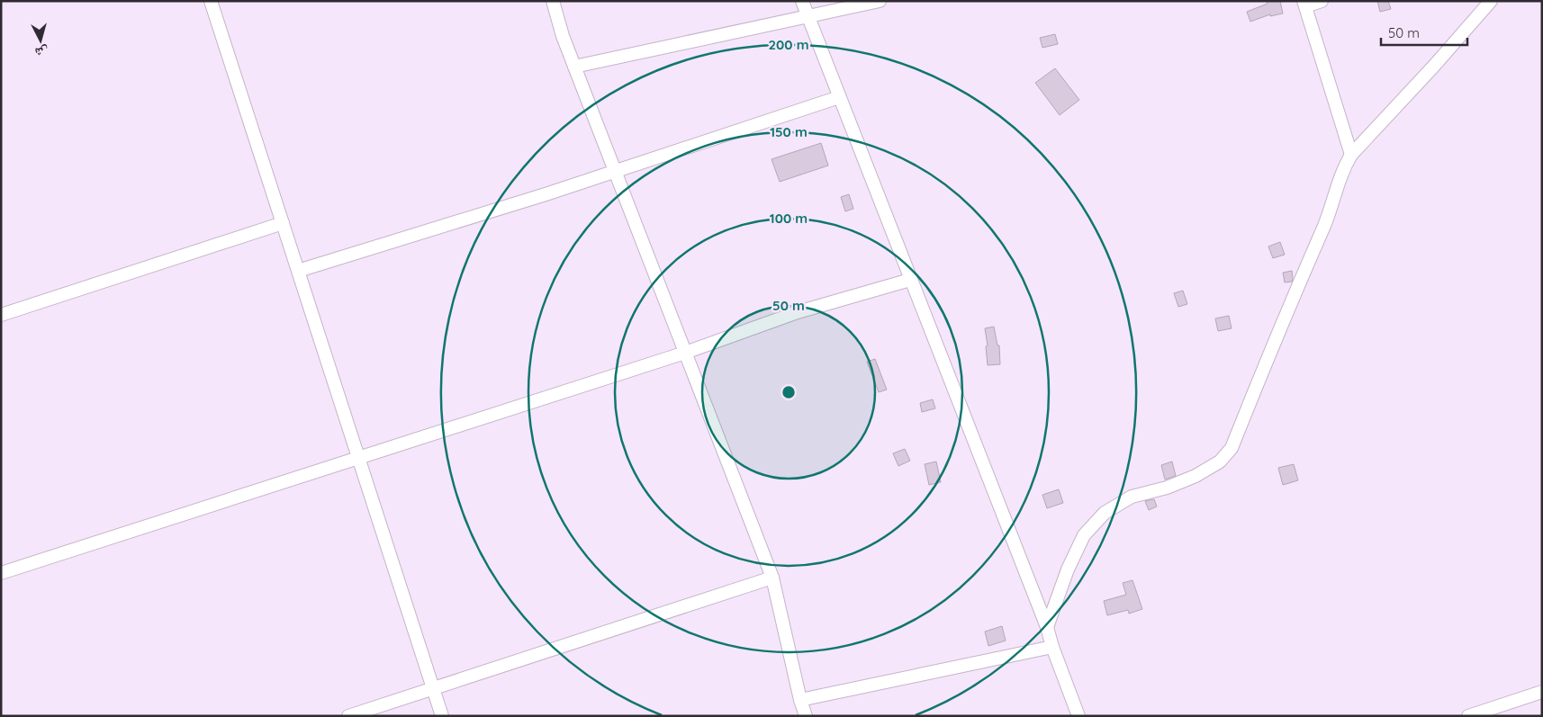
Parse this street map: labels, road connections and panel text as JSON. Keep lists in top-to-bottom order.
{
  "scale_bar": "50 m",
  "north": "bottom",
  "rings": [
    "200 m",
    "150 m",
    "100 m",
    "50 m"
  ]
}
